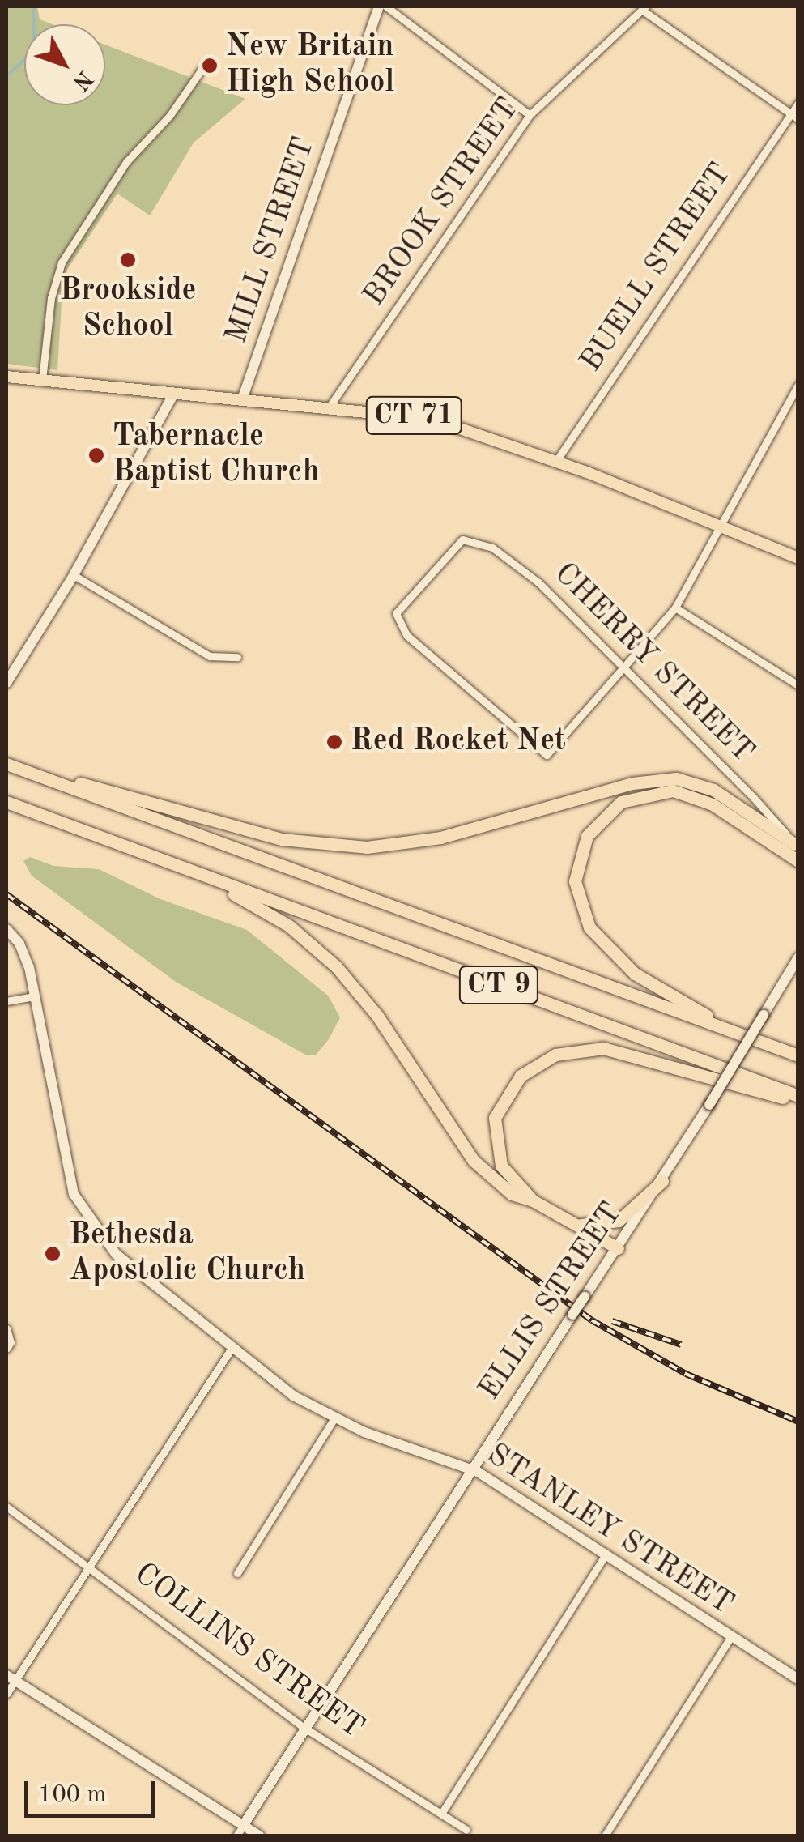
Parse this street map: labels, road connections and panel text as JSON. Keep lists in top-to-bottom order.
{
  "streets": {
    "highway": ["CT 9"],
    "main road": [
      "MILL STREET",
      "CT 71",
      "ELLIS STREET",
      "STANLEY STREET"
    ],
    "street": [
      "BROOK STREET",
      "BUELL STREET",
      "CHERRY STREET",
      "COLLINS STREET"
    ]
  },
  "crossings": [
    ["BROOK STREET", "CT 71"],
    ["MILL STREET", "CT 71"],
    ["BUELL STREET", "CT 71"],
    ["ELLIS STREET", "STANLEY STREET"],
    ["ELLIS STREET", "COLLINS STREET"]
  ],
  "places": [
    "New Britain High School",
    "Brookside School",
    "Tabernacle Baptist Church",
    "Red Rocket Net",
    "Bethesda Apostolic Church"
  ],
  "scale_bar": "100 m",
  "north": "bottom right"
}
